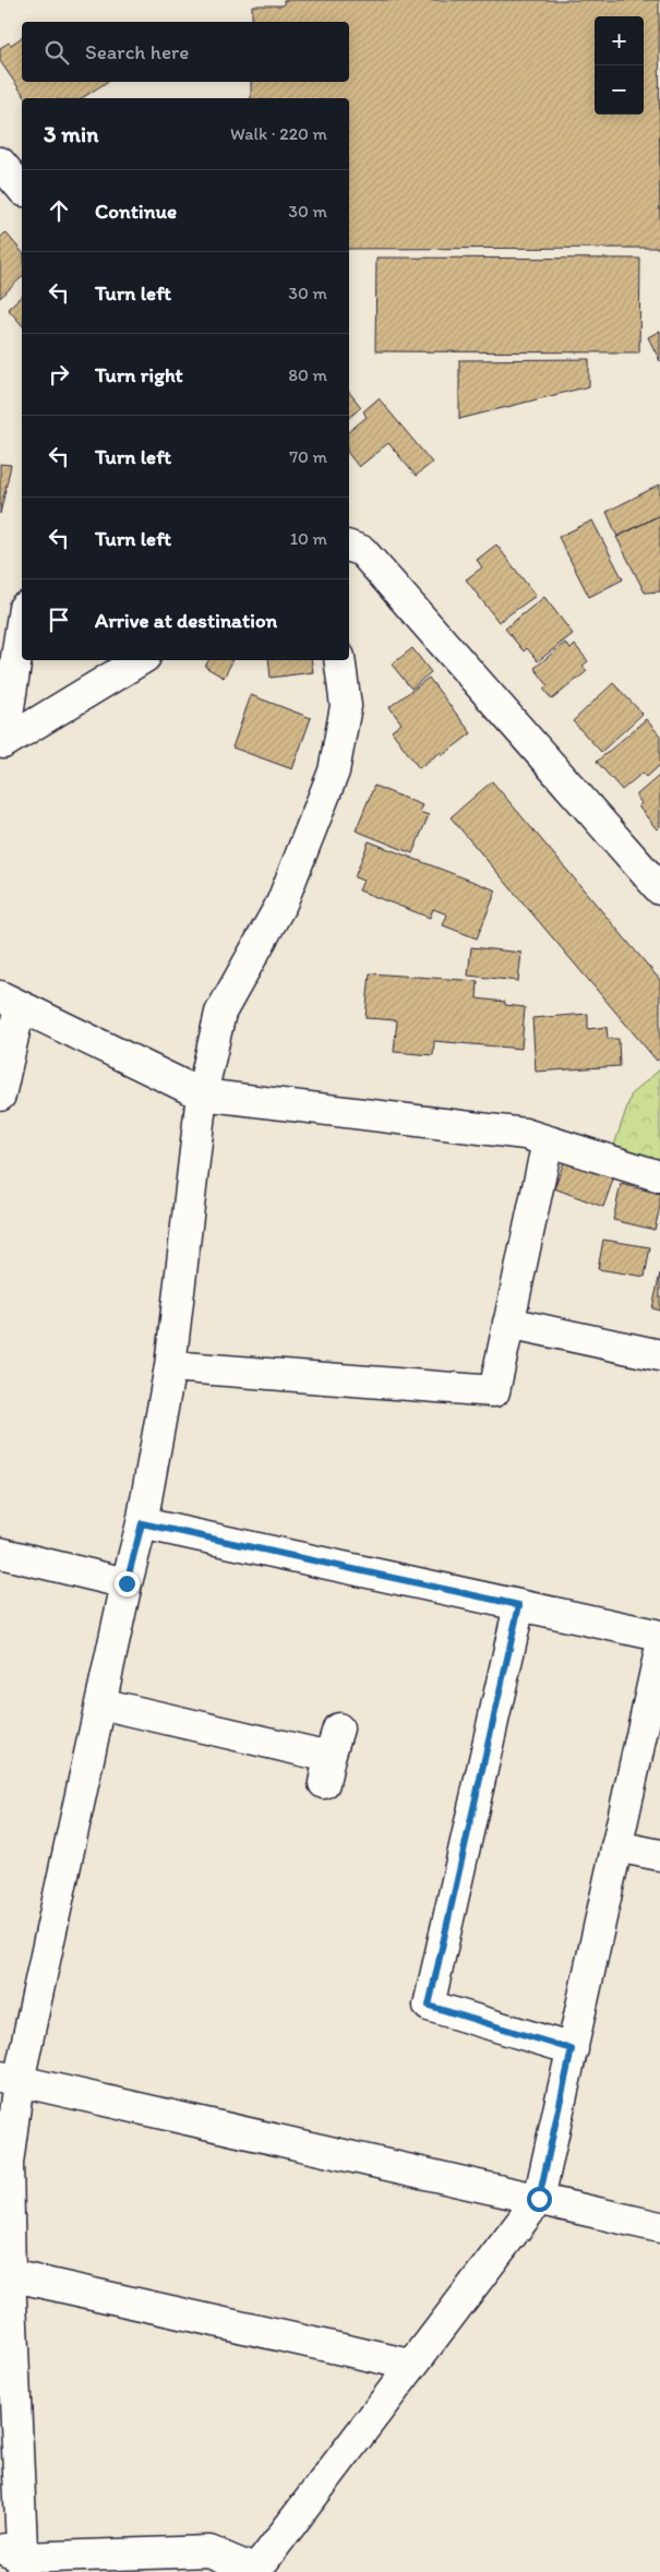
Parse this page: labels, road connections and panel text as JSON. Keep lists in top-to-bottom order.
{
  "page": {
    "map_buttons": ["+", "−"],
    "search": "Search here",
    "heading": ["3 min", "Walk · 220 m"],
    "list": [
      ["Continue", "30 m"],
      ["Turn left", "30 m"],
      ["Turn right", "80 m"],
      ["Turn left", "70 m"],
      ["Turn left", "10 m"],
      "Arrive at destination"
    ]
  }
}
